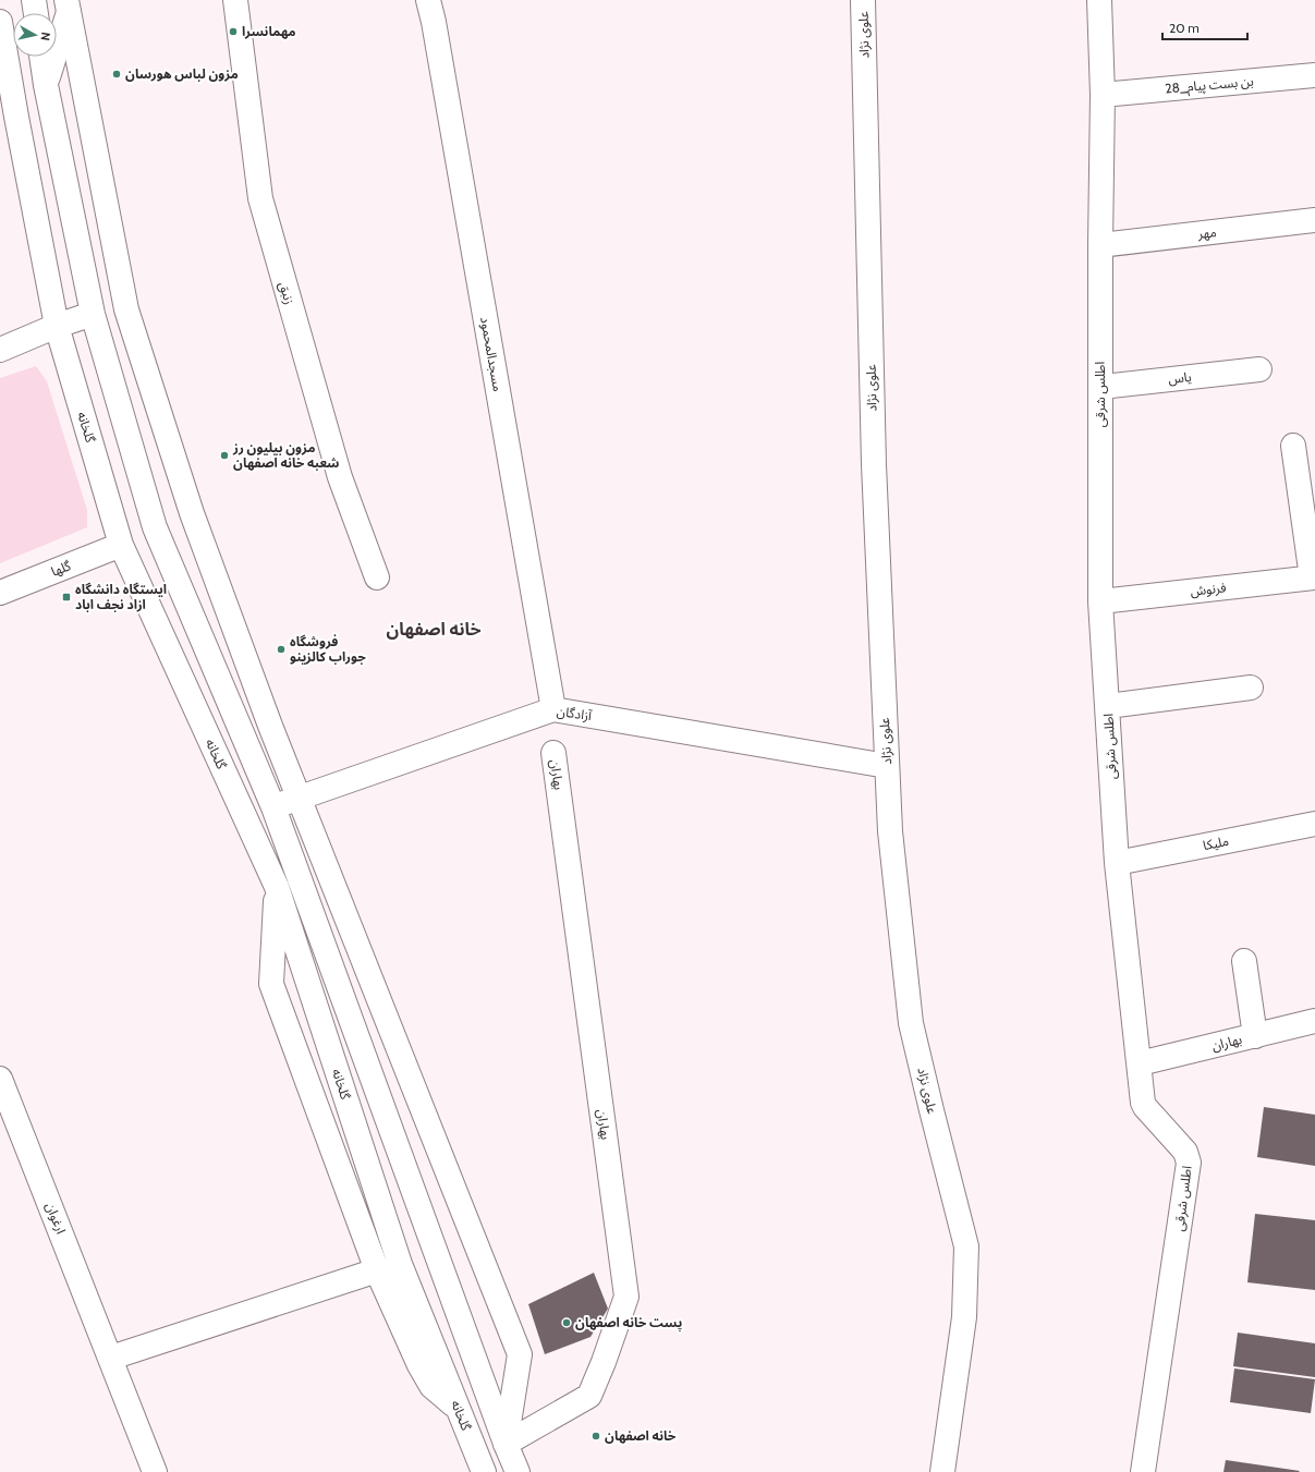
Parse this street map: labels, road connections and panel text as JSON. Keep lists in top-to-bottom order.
{
  "streets": {
    "street": [
      "علوی نژاد",
      "بن بست پیام_28",
      "مهر",
      "زنبق",
      "مسجدالمحمود",
      "یاس",
      "اطلس شرقی",
      "گلخانه",
      "گلها",
      "فرنوش",
      "آزادگان",
      "بهاران",
      "ملیکا",
      "ارغوان"
    ]
  },
  "crossings": [
    ["علوی نژاد", "آزادگان"],
    ["بن بست پیام_28", "اطلس شرقی"],
    ["مهر", "اطلس شرقی"],
    ["مسجدالمحمود", "آزادگان"],
    ["یاس", "اطلس شرقی"],
    ["اطلس شرقی", "فرنوش"],
    ["اطلس شرقی", "بهاران"],
    ["اطلس شرقی", "ملیکا"],
    ["گلخانه", "گلها"]
  ],
  "districts": ["خانه اصفهان"],
  "places": {
    "other": [
      "مهمانسرا",
      "مزون لباس هورسان",
      "مزون بیلیون رز شعبه خانه اصفهان",
      "فروشگاه جوراب کالزینو",
      "پست خانه اصفهان",
      "خانه اصفهان"
    ],
    "transit": ["ایستگاه دانشگاه ازاد نجف اباد"]
  },
  "scale_bar": "20 m",
  "north": "right"
}
